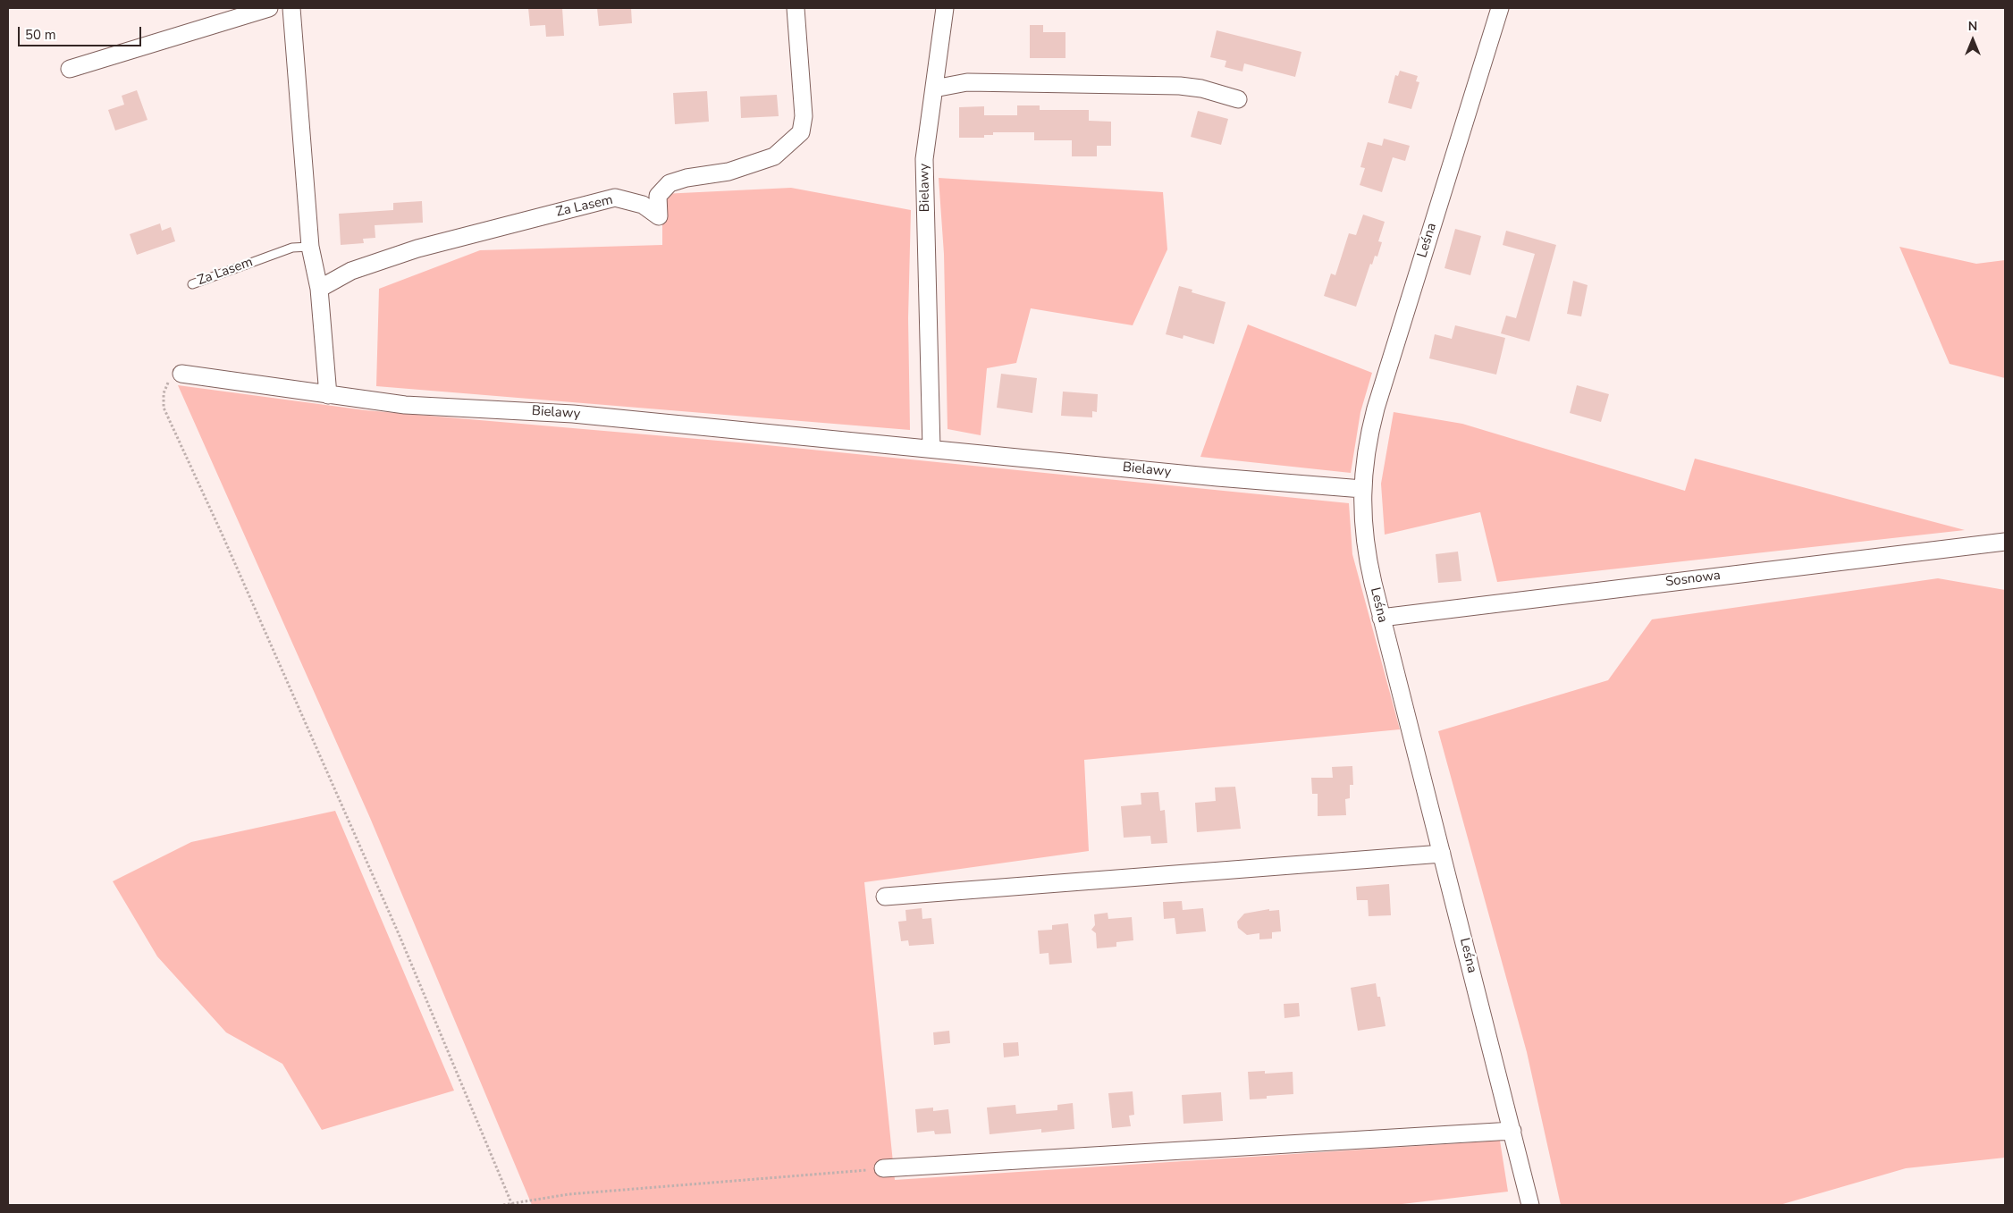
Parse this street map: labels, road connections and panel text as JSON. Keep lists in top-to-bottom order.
{
  "streets": {
    "street": [
      "Bielawy",
      "Za Lasem",
      "Leśna",
      "Sosnowa"
    ]
  },
  "crossings": [
    ["Bielawy", "Leśna"],
    ["Leśna", "Sosnowa"]
  ],
  "scale_bar": "50 m",
  "north": "top"
}
